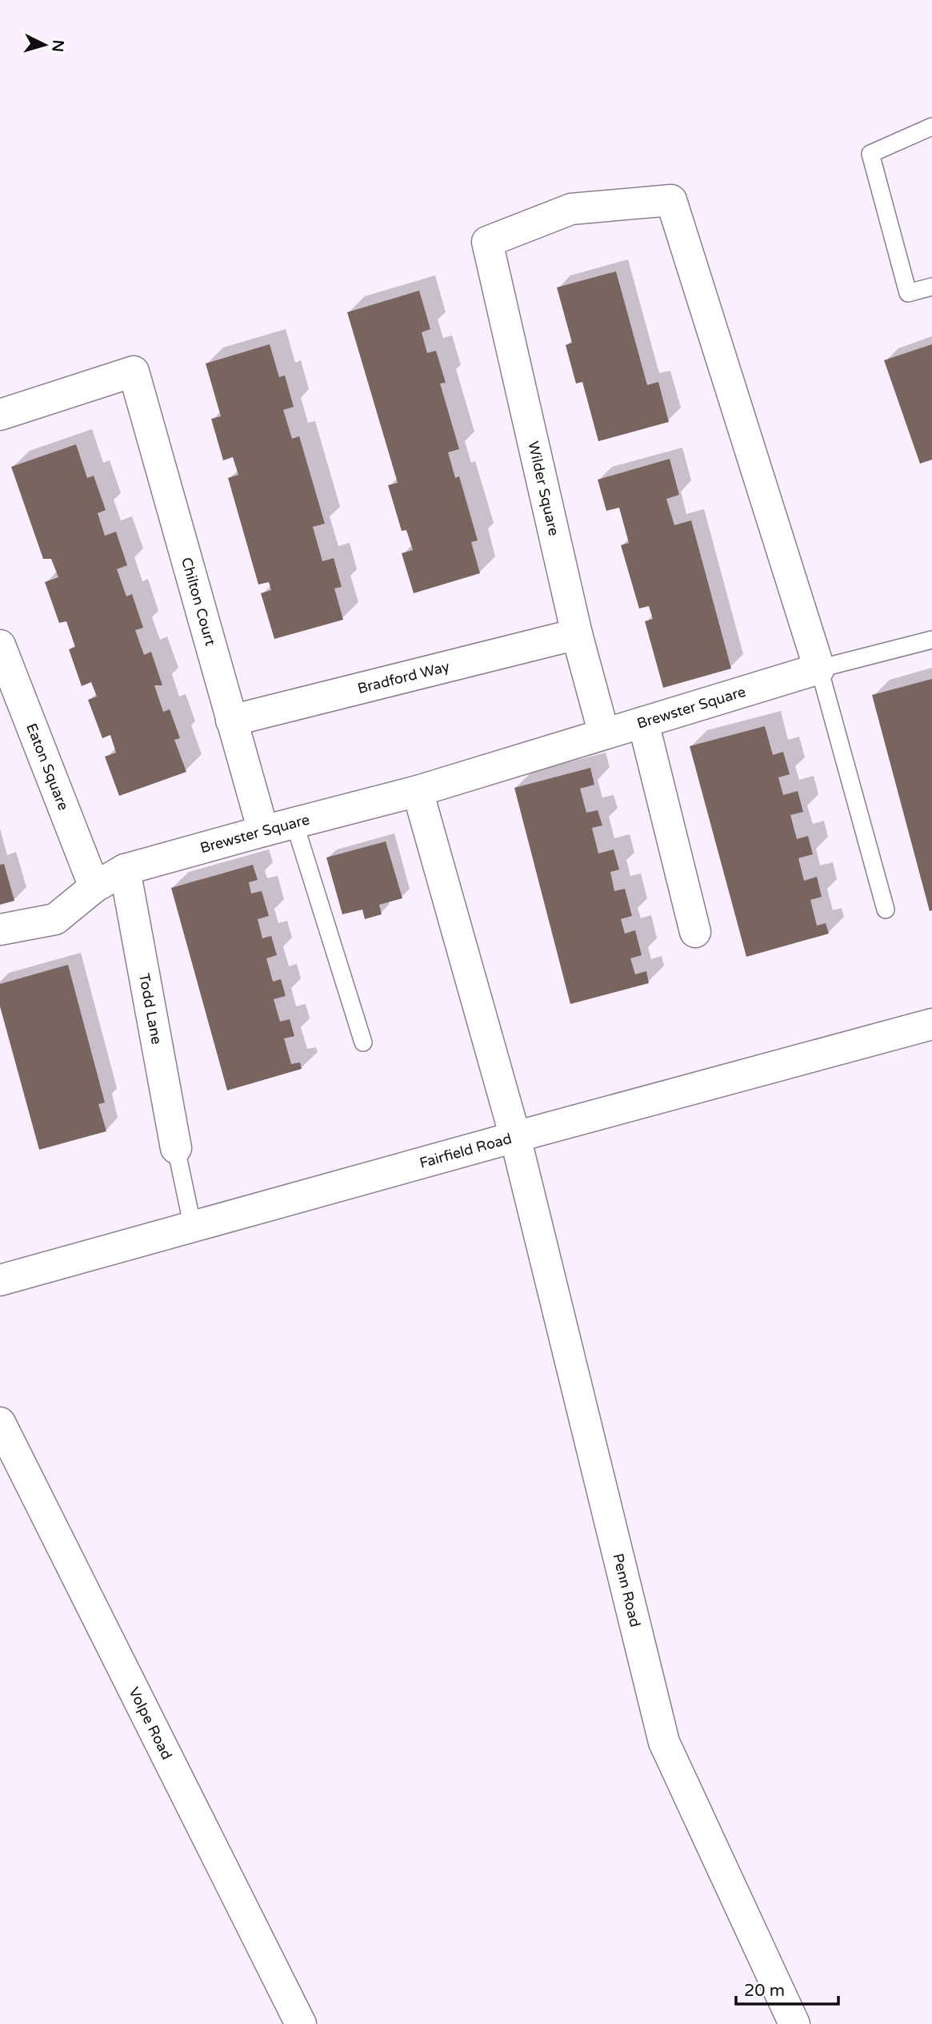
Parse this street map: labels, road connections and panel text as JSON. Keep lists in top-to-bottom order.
{
  "streets": {
    "street": [
      "Wilder Square",
      "Chilton Court",
      "Bradford Way",
      "Brewster Square",
      "Eaton Square",
      "Todd Lane",
      "Fairfield Road",
      "Penn Road",
      "Volpe Road"
    ]
  },
  "crossings": [
    ["Wilder Square", "Bradford Way"],
    ["Wilder Square", "Brewster Square"],
    ["Chilton Court", "Bradford Way"],
    ["Chilton Court", "Brewster Square"],
    ["Brewster Square", "Eaton Square"],
    ["Brewster Square", "Todd Lane"],
    ["Brewster Square", "Penn Road"],
    ["Fairfield Road", "Penn Road"]
  ],
  "scale_bar": "20 m",
  "north": "right"
}
